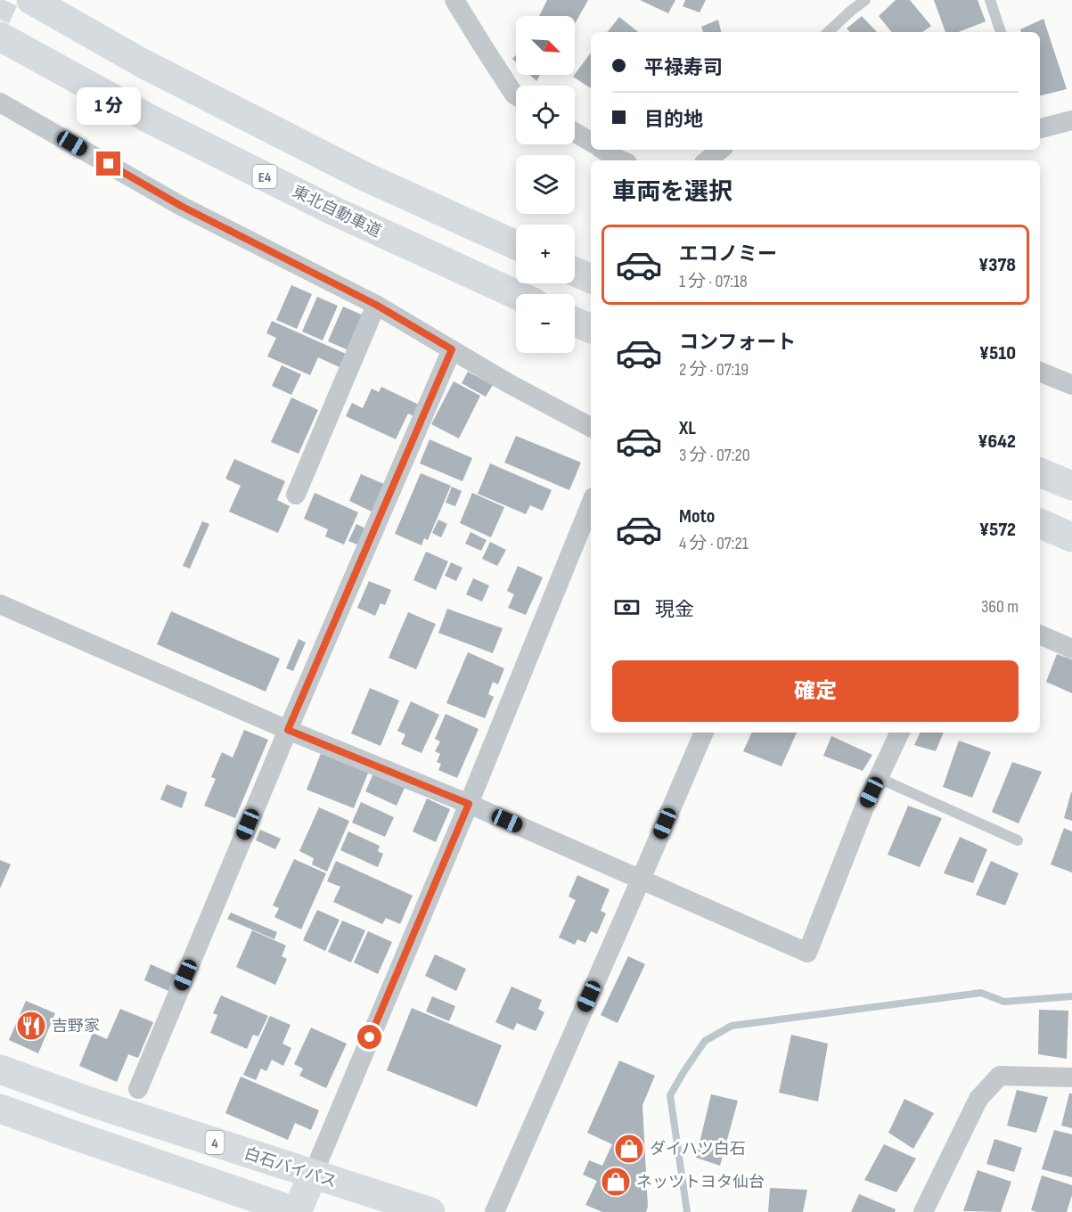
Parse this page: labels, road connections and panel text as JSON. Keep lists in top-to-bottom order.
{
  "streets": {
    "main road": [
      "E4",
      "東北自動車道",
      "4",
      "白石バイパス"
    ]
  },
  "places": {
    "restaurant": ["吉野家"],
    "shop": ["ダイハツ白石", "ネッツトヨタ仙台"]
  },
  "north": "bottom right",
  "page": {
    "map_buttons": ["+", "−"],
    "banner": ["平禄寿司", "目的地"],
    "bubble": "1 分",
    "heading": "車両を選択",
    "list": [
      {
        "name": "エコノミー",
        "note": "1 分 · 07:18",
        "value": "¥378"
      },
      {
        "name": "コンフォート",
        "note": "2 分 · 07:19",
        "value": "¥510"
      },
      {
        "name": "XL",
        "note": "3 分 · 07:20",
        "value": "¥642"
      },
      {
        "name": "Moto",
        "note": "4 分 · 07:21",
        "value": "¥572"
      }
    ],
    "pay": ["現金", "360 m"],
    "buttons": "確定"
  }
}
